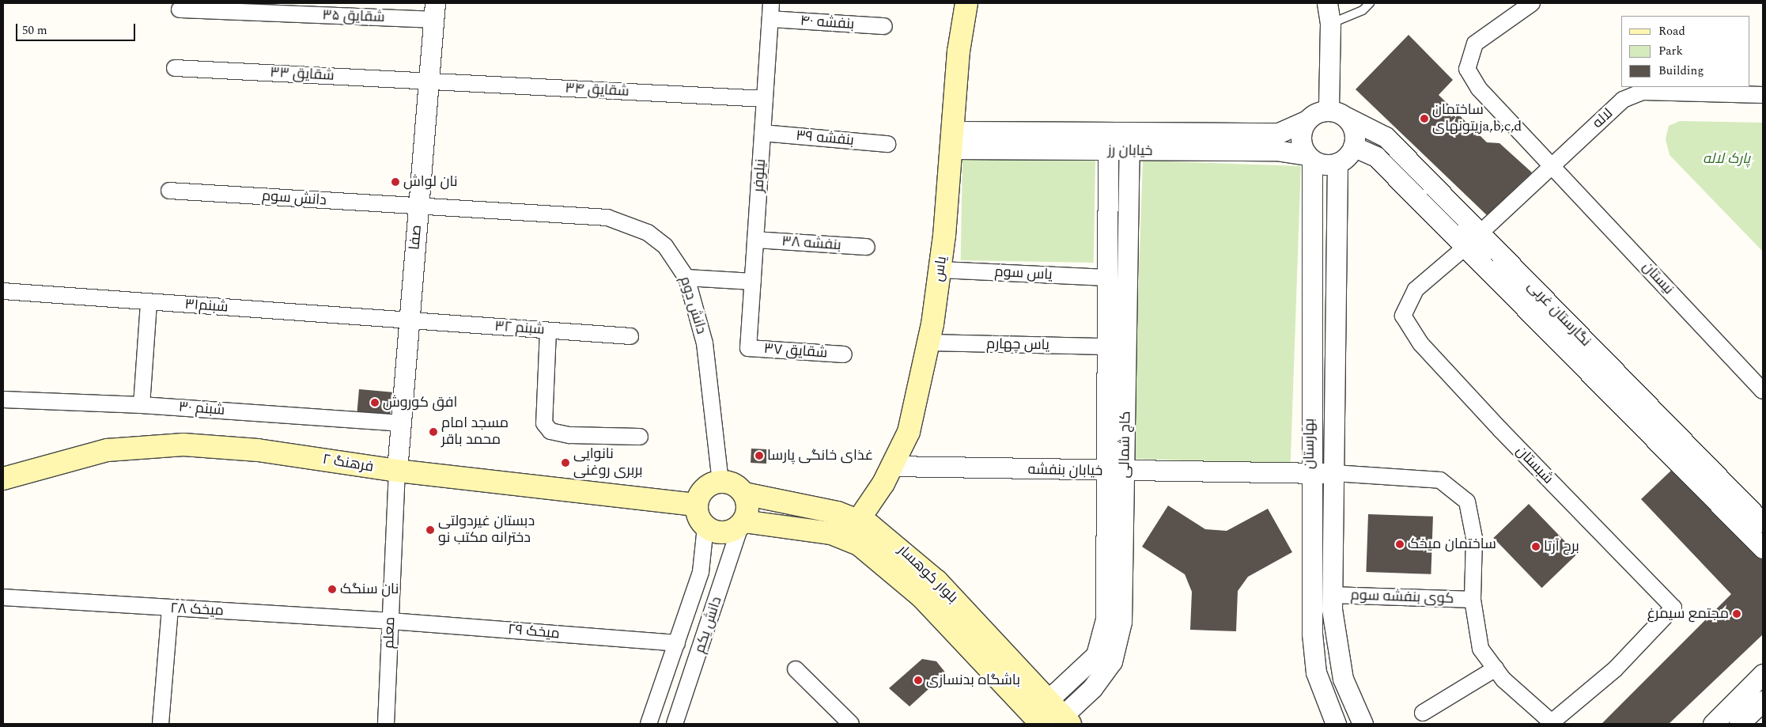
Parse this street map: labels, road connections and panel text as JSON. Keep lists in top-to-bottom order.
{
  "streets": {
    "main road": ["یاس", "فرهنگ ۲", "بلوار کوهسار"],
    "street": [
      "شقایق ۳۵",
      "بنفشه ۴۰",
      "شقایق ۳۳",
      "شقایق ۳۴",
      "لاله",
      "بنفشه ۳۹",
      "خیابان رز",
      "نیلوفر",
      "دانش سوم",
      "صفا",
      "بنفشه ۳۸",
      "یاس سوم",
      "نیستان",
      "دانش دوم",
      "شبنم۳۱",
      "نگارستان غربی",
      "شبنم ۳۲",
      "یاس چهارم",
      "شقایق ۳۷",
      "شبنم ۳۰",
      "بهارستان",
      "کاج شمالی",
      "شبستان",
      "خیابان بنفشه",
      "کوی بنفشه سوم",
      "میخک ۲۸",
      "دانش یکم",
      "میخک ۲۹",
      "معلم"
    ]
  },
  "crossings": [
    ["شقایق ۳۵", "صفا"],
    ["بنفشه ۴۰", "نیلوفر"],
    ["شقایق ۳۳", "شقایق ۳۴"],
    ["شقایق ۳۳", "صفا"],
    ["شقایق ۳۴", "نیلوفر"],
    ["شقایق ۳۴", "صفا"],
    ["لاله", "نیستان"],
    ["لاله", "نگارستان غربی"],
    ["بنفشه ۳۹", "نیلوفر"],
    ["خیابان رز", "یاس"],
    ["خیابان رز", "نگارستان غربی"],
    ["خیابان رز", "بهارستان"],
    ["خیابان رز", "کاج شمالی"],
    ["نیلوفر", "بنفشه ۳۸"],
    ["نیلوفر", "شقایق ۳۷"],
    ["دانش سوم", "صفا"],
    ["دانش سوم", "دانش دوم"],
    ["صفا", "دانش دوم"],
    ["صفا", "شبنم۳۱"],
    ["صفا", "شبنم ۳۲"],
    ["صفا", "شبنم ۳۰"],
    ["صفا", "فرهنگ ۲"],
    ["صفا", "معلم"],
    ["یاس", "یاس سوم"],
    ["یاس", "یاس چهارم"],
    ["یاس", "خیابان بنفشه"],
    ["یاس", "بلوار کوهسار"],
    ["یاس سوم", "کاج شمالی"],
    ["دانش دوم", "فرهنگ ۲"],
    ["دانش دوم", "بلوار کوهسار"],
    ["دانش دوم", "دانش یکم"],
    ["شبنم۳۱", "شبنم ۳۲"],
    ["نگارستان غربی", "بهارستان"],
    ["نگارستان غربی", "شبستان"],
    ["یاس چهارم", "کاج شمالی"],
    ["بهارستان", "خیابان بنفشه"],
    ["بهارستان", "کوی بنفشه سوم"],
    ["کاج شمالی", "خیابان بنفشه"],
    ["کاج شمالی", "بلوار کوهسار"],
    ["فرهنگ ۲", "بلوار کوهسار"],
    ["فرهنگ ۲", "دانش یکم"],
    ["فرهنگ ۲", "معلم"],
    ["بلوار کوهسار", "دانش یکم"],
    ["میخک ۲۸", "میخک ۲۹"],
    ["میخک ۲۸", "معلم"],
    ["دانش یکم", "میخک ۲۹"],
    ["میخک ۲۹", "معلم"]
  ],
  "parks": ["پارک لاله"],
  "places": [
    "ساختمان زیتونهایa,b,c,d",
    "نان لواش",
    "افق کوروش",
    "مسجد امام محمد باقر",
    "غذای خانگی پارسا",
    "نانوایی بربری روغنی",
    "دبستان غیردولتی دخترانه مکتب نو",
    "ساختمان میخک",
    "برج آرتا",
    "نان سنگک",
    "مجتمع سیمرغ",
    "باشگاه بدنسازی"
  ],
  "legend": ["Road", "Park", "Building"],
  "scale_bar": "50 m"
}
